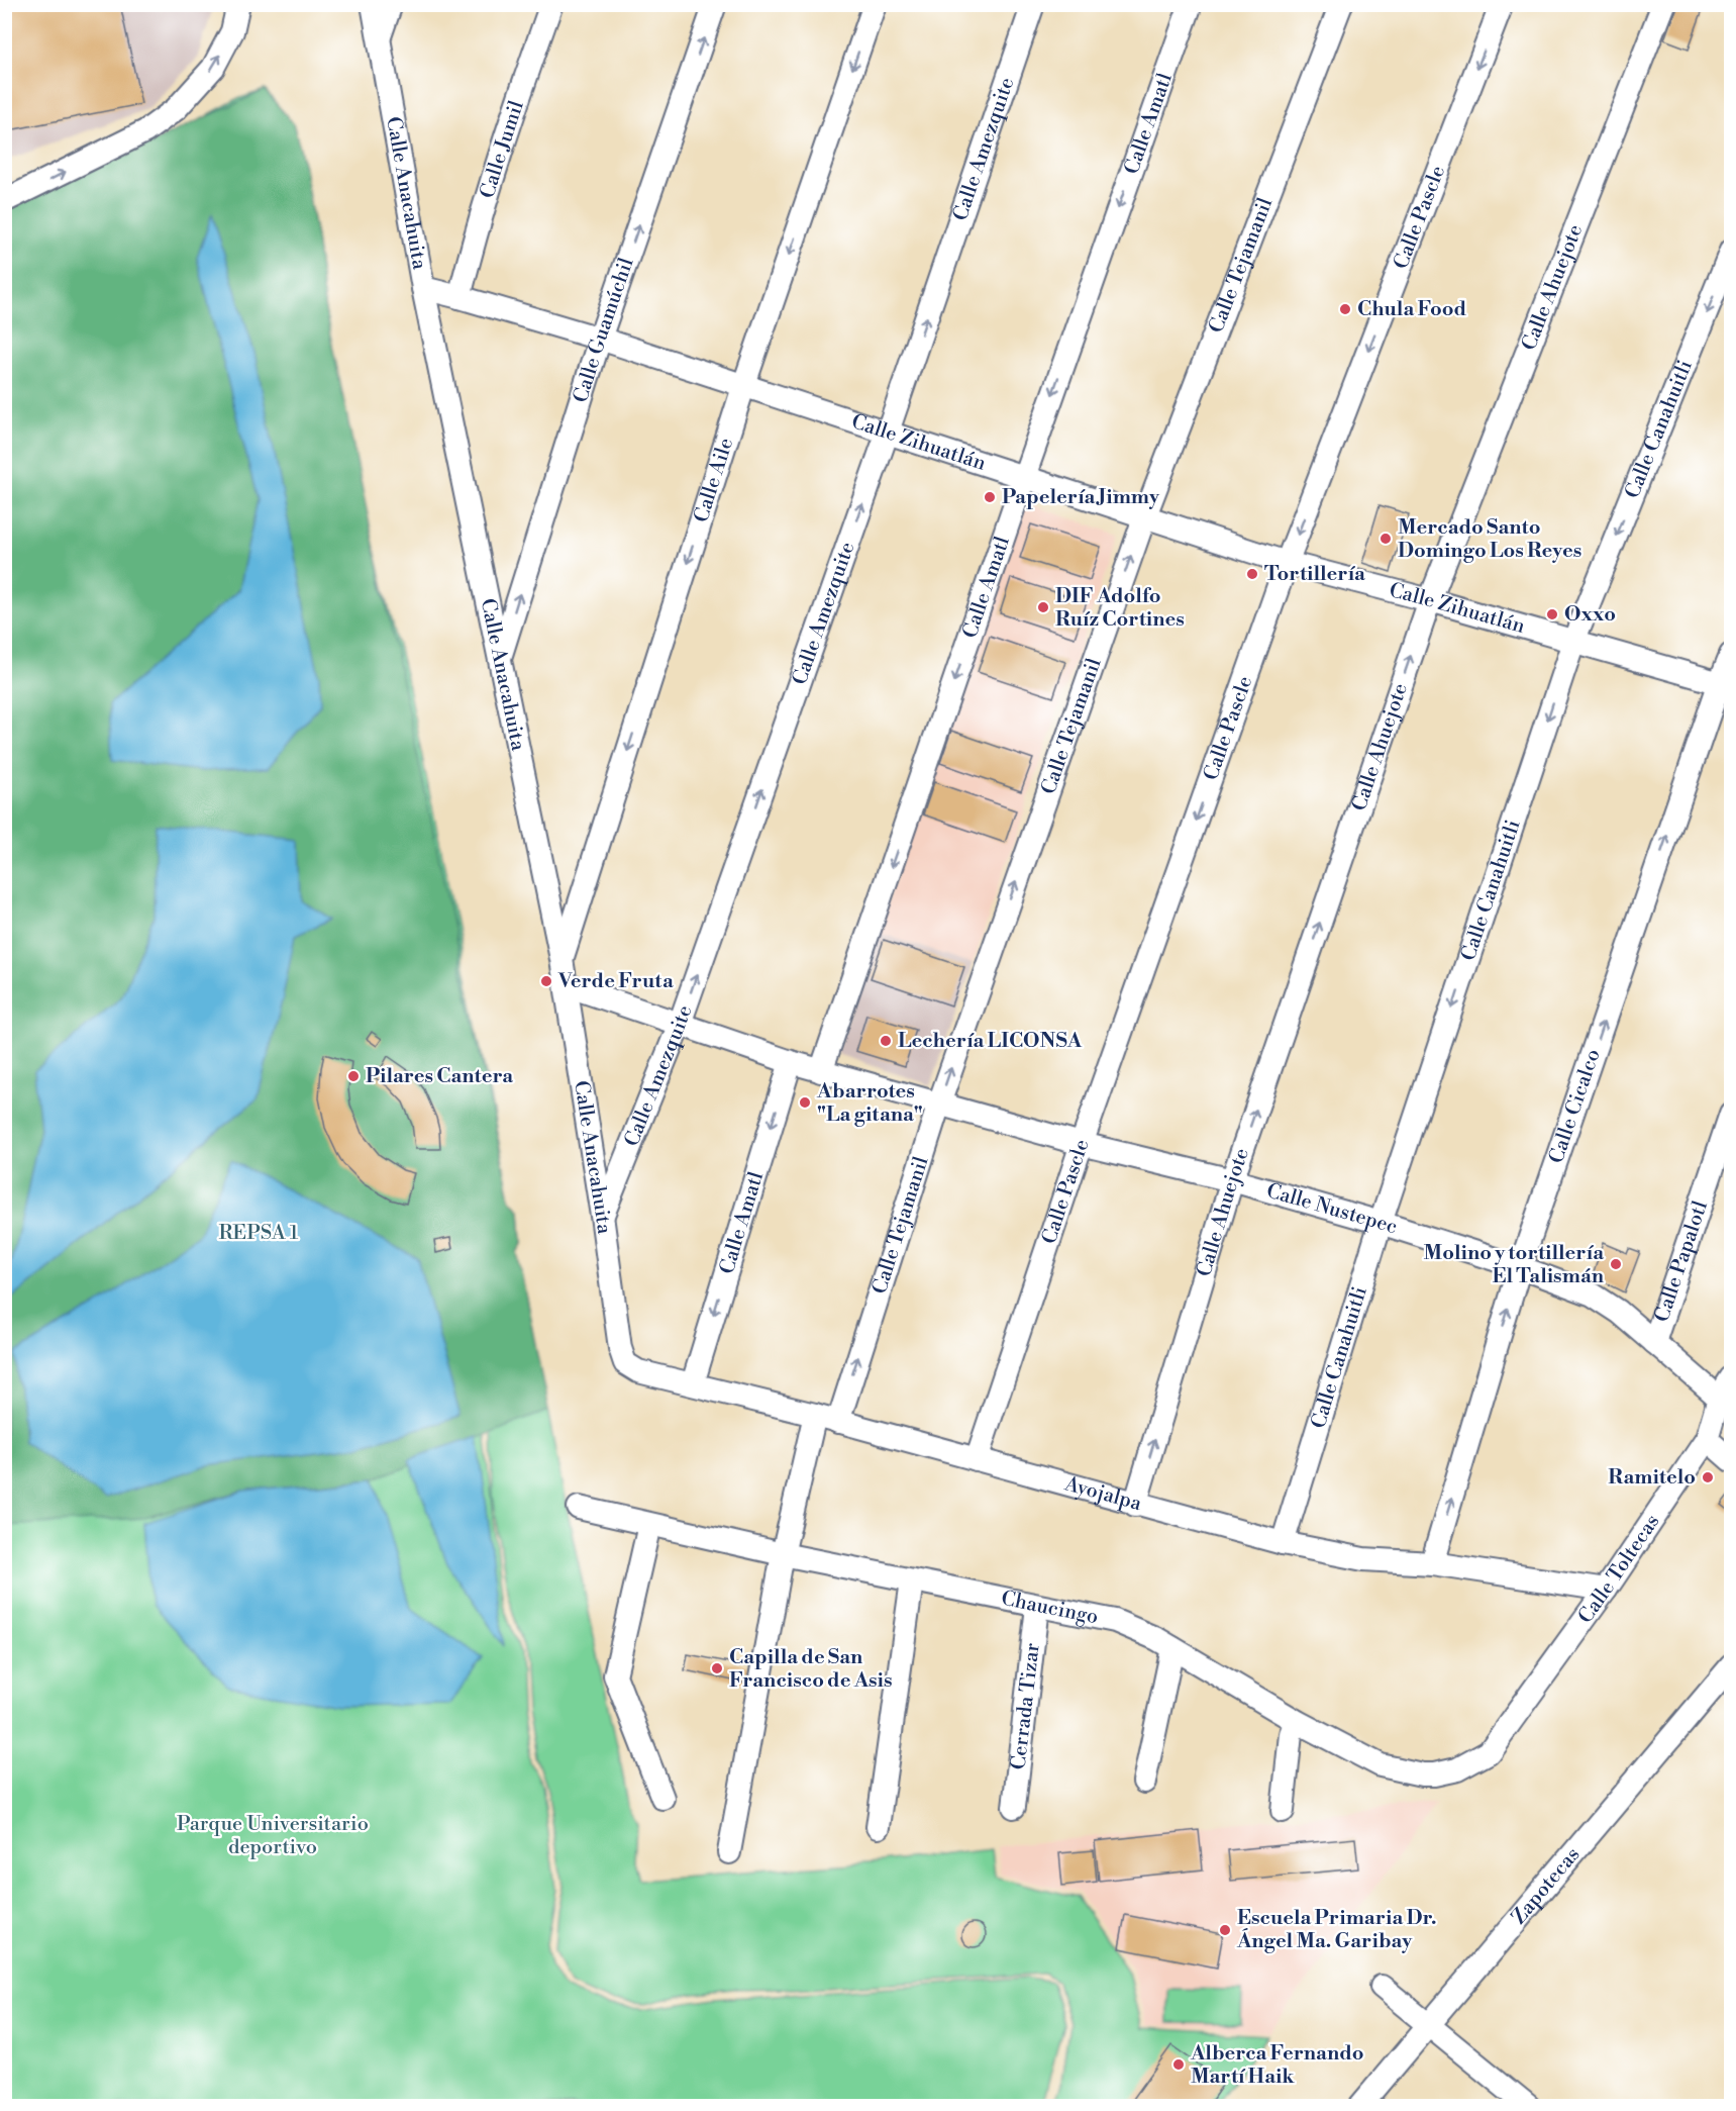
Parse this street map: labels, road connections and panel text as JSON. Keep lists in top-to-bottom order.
{
  "streets": {
    "street": [
      "Calle Amatl",
      "Calle Amezquite",
      "Calle Jumil",
      "Calle Anacahuita",
      "Calle Pascle",
      "Calle Tejamanil",
      "Calle Ahuejote",
      "Calle Guamúchil",
      "Calle Canahuitli",
      "Calle Zihuatlán",
      "Calle Aile",
      "Calle Cicalco",
      "Calle Nustepec",
      "Calle Papalotl",
      "Ayojalpa",
      "Calle Toltecas",
      "Chaucingo",
      "Cerrada Tizar",
      "Zapotecas"
    ]
  },
  "crossings": [
    ["Calle Amatl", "Calle Zihuatlán"],
    ["Calle Amatl", "Calle Nustepec"],
    ["Calle Amatl", "Ayojalpa"],
    ["Calle Amezquite", "Calle Anacahuita"],
    ["Calle Amezquite", "Calle Zihuatlán"],
    ["Calle Amezquite", "Calle Nustepec"],
    ["Calle Jumil", "Calle Zihuatlán"],
    ["Calle Anacahuita", "Calle Guamúchil"],
    ["Calle Anacahuita", "Calle Zihuatlán"],
    ["Calle Anacahuita", "Calle Aile"],
    ["Calle Anacahuita", "Calle Nustepec"],
    ["Calle Anacahuita", "Ayojalpa"],
    ["Calle Pascle", "Calle Zihuatlán"],
    ["Calle Pascle", "Calle Nustepec"],
    ["Calle Pascle", "Ayojalpa"],
    ["Calle Tejamanil", "Calle Zihuatlán"],
    ["Calle Tejamanil", "Calle Nustepec"],
    ["Calle Tejamanil", "Ayojalpa"],
    ["Calle Ahuejote", "Calle Zihuatlán"],
    ["Calle Ahuejote", "Calle Nustepec"],
    ["Calle Ahuejote", "Ayojalpa"],
    ["Calle Guamúchil", "Calle Zihuatlán"],
    ["Calle Canahuitli", "Calle Zihuatlán"],
    ["Calle Canahuitli", "Calle Nustepec"],
    ["Calle Canahuitli", "Ayojalpa"],
    ["Calle Zihuatlán", "Calle Aile"],
    ["Calle Zihuatlán", "Calle Cicalco"],
    ["Calle Cicalco", "Calle Nustepec"],
    ["Calle Cicalco", "Ayojalpa"],
    ["Calle Nustepec", "Calle Papalotl"],
    ["Calle Nustepec", "Calle Toltecas"],
    ["Ayojalpa", "Calle Toltecas"],
    ["Calle Toltecas", "Chaucingo"],
    ["Chaucingo", "Cerrada Tizar"]
  ],
  "one_way": [
    "Calle Amatl",
    "Calle Amezquite",
    "Calle Pascle",
    "Calle Tejamanil",
    "Calle Ahuejote",
    "Calle Guamúchil",
    "Calle Canahuitli",
    "Calle Aile",
    "Calle Cicalco"
  ],
  "parks": ["REPSA 1", "Parque Universitario deportivo"],
  "places": [
    "Chula Food",
    "Papelería Jimmy",
    "Mercado Santo Domingo Los Reyes",
    "Tortillería",
    "DIF Adolfo Ruíz Cortines",
    "Oxxo",
    "Verde Fruta",
    "Lechería LICONSA",
    "Pilares Cantera",
    "Abarrotes \"La gitana\"",
    "Molino y tortillería El Talismán",
    "Ramitelo",
    "Capilla de San Francisco de Asis",
    "Escuela Primaria Dr. Ángel Ma. Garibay",
    "Alberca Fernando Martí Haik"
  ]
}
